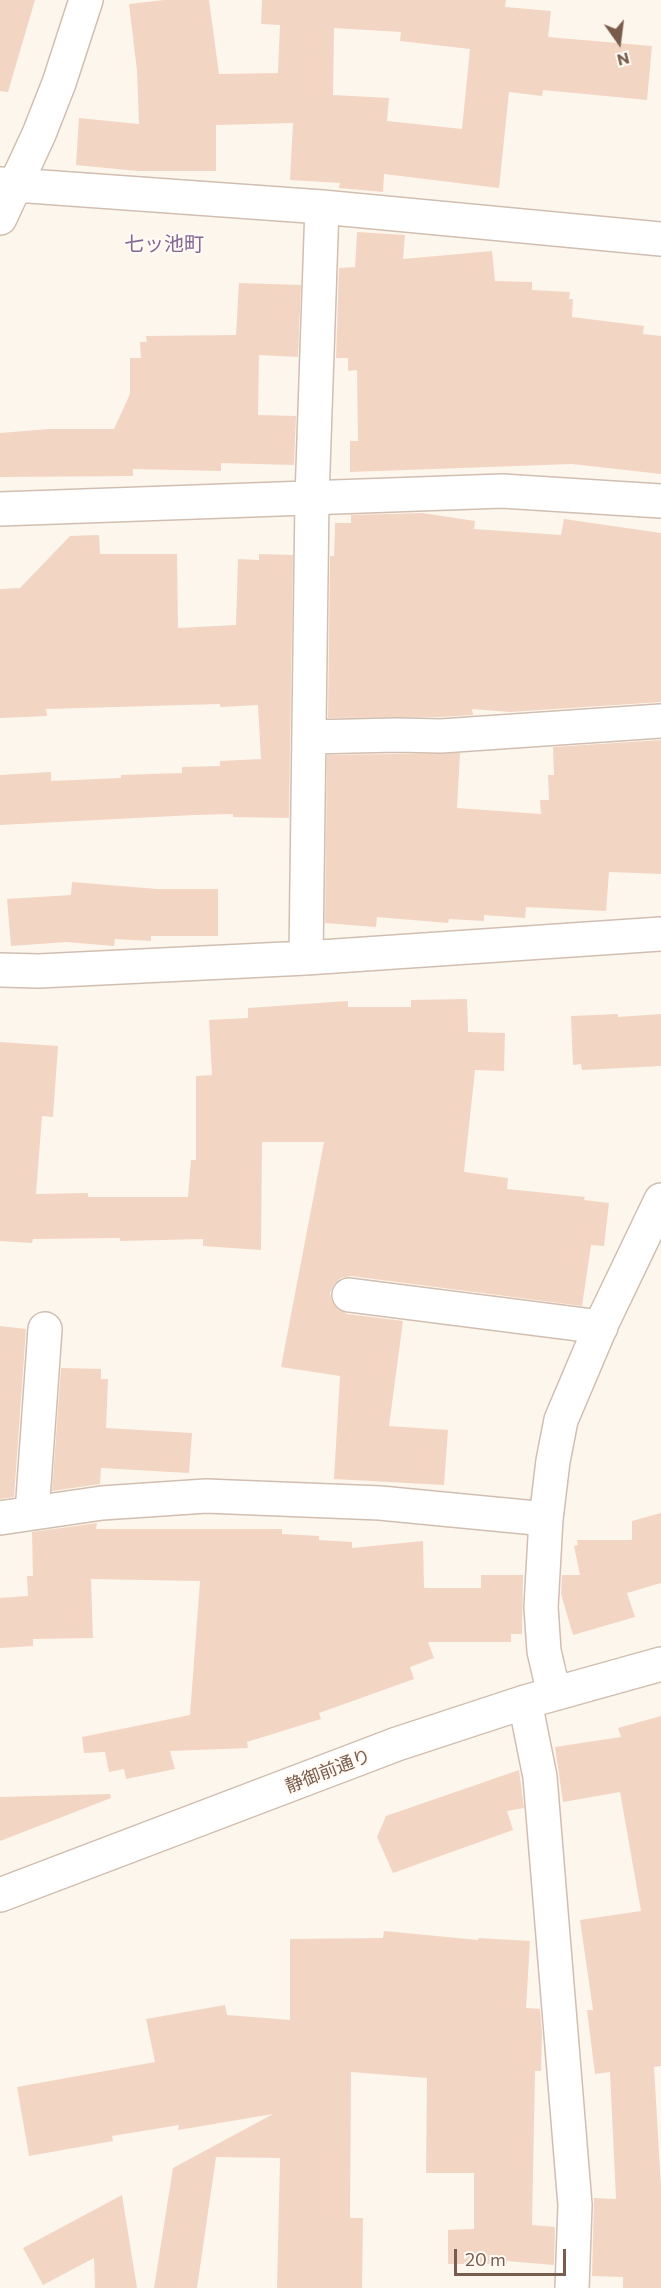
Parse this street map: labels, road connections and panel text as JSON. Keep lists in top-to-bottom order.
{
  "streets": {
    "street": ["静御前通り"]
  },
  "districts": ["七ッ池町"],
  "scale_bar": "20 m",
  "north": "bottom"
}
